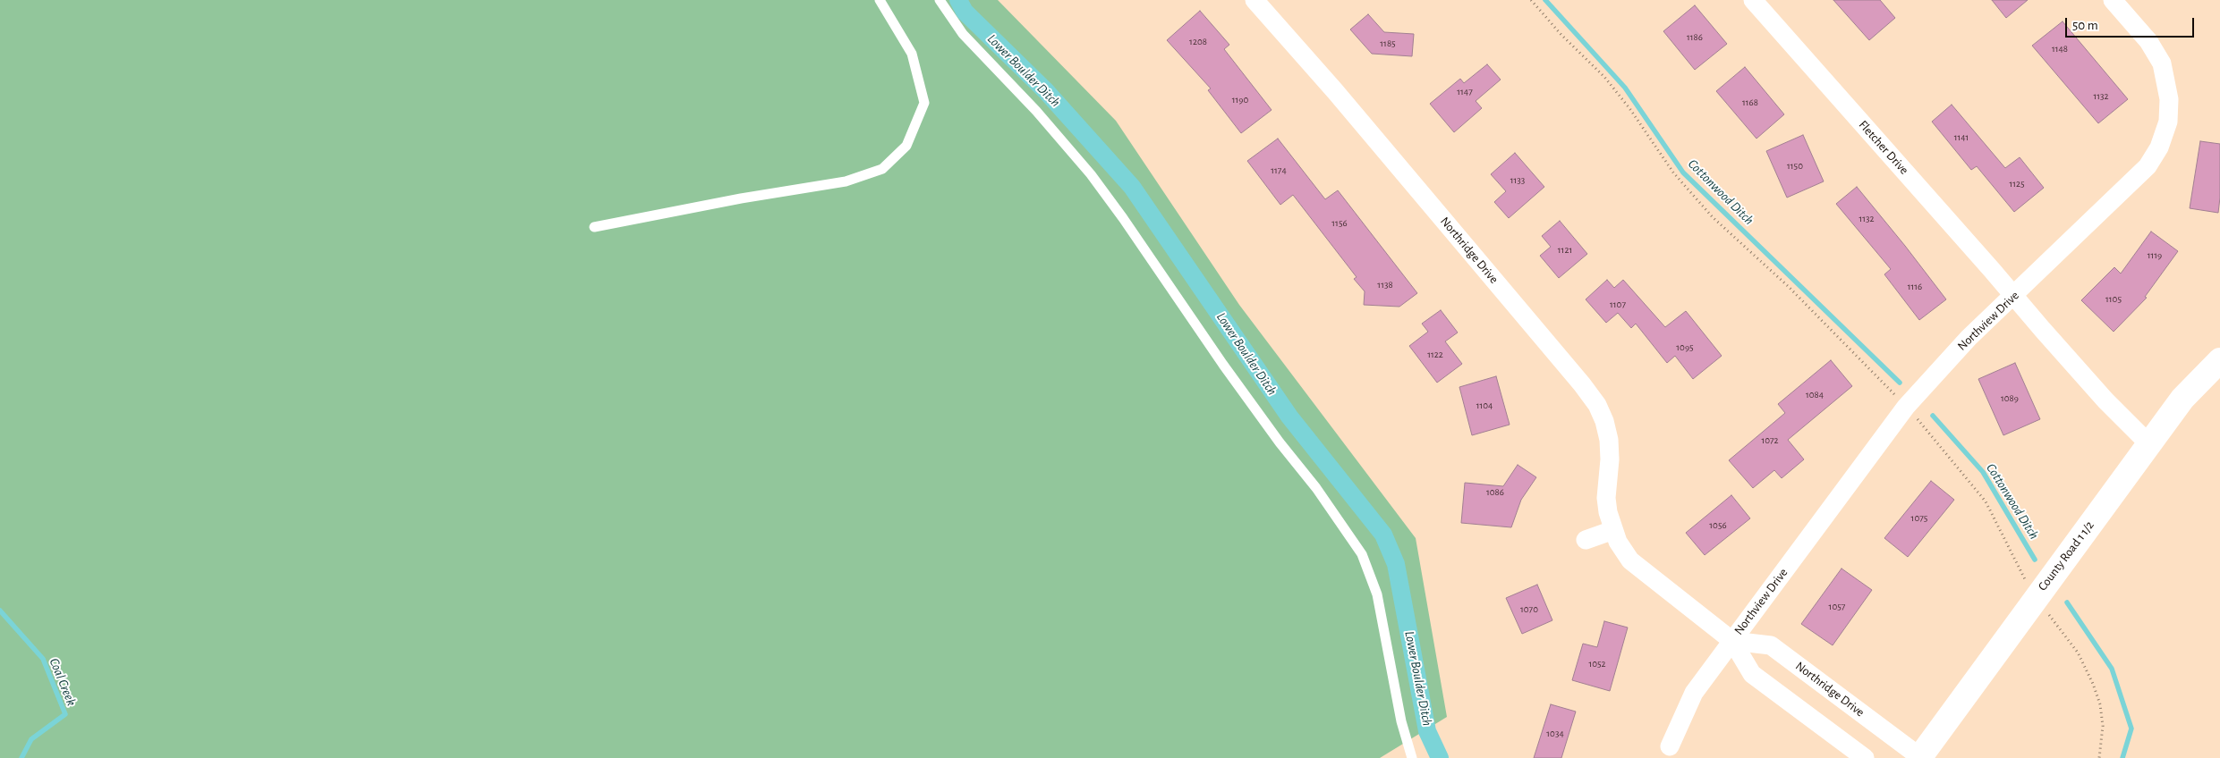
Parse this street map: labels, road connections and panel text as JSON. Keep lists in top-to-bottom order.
{
  "streets": {
    "street": [
      "Fletcher Drive",
      "Northridge Drive",
      "Northview Drive",
      "County Road 1 1/2"
    ]
  },
  "crossings": [
    ["Fletcher Drive", "Northview Drive"],
    ["Fletcher Drive", "County Road 1 1/2"],
    ["Northridge Drive", "Northview Drive"],
    ["Northridge Drive", "County Road 1 1/2"]
  ],
  "water": ["Lower Boulder Ditch", "Cottonwood Ditch", "Coal Creek"],
  "house_numbers": [
    "1186",
    "1208",
    "1185",
    "1148",
    "1147",
    "1132",
    "1190",
    "1168",
    "1141",
    "1150",
    "1174",
    "1133",
    "1125",
    "1132",
    "1156",
    "1121",
    "1119",
    "1138",
    "1116",
    "1105",
    "1107",
    "1095",
    "1122",
    "1084",
    "1089",
    "1104",
    "1072",
    "1086",
    "1075",
    "1056",
    "1057",
    "1070",
    "1052",
    "1034"
  ],
  "scale_bar": "50 m"
}
